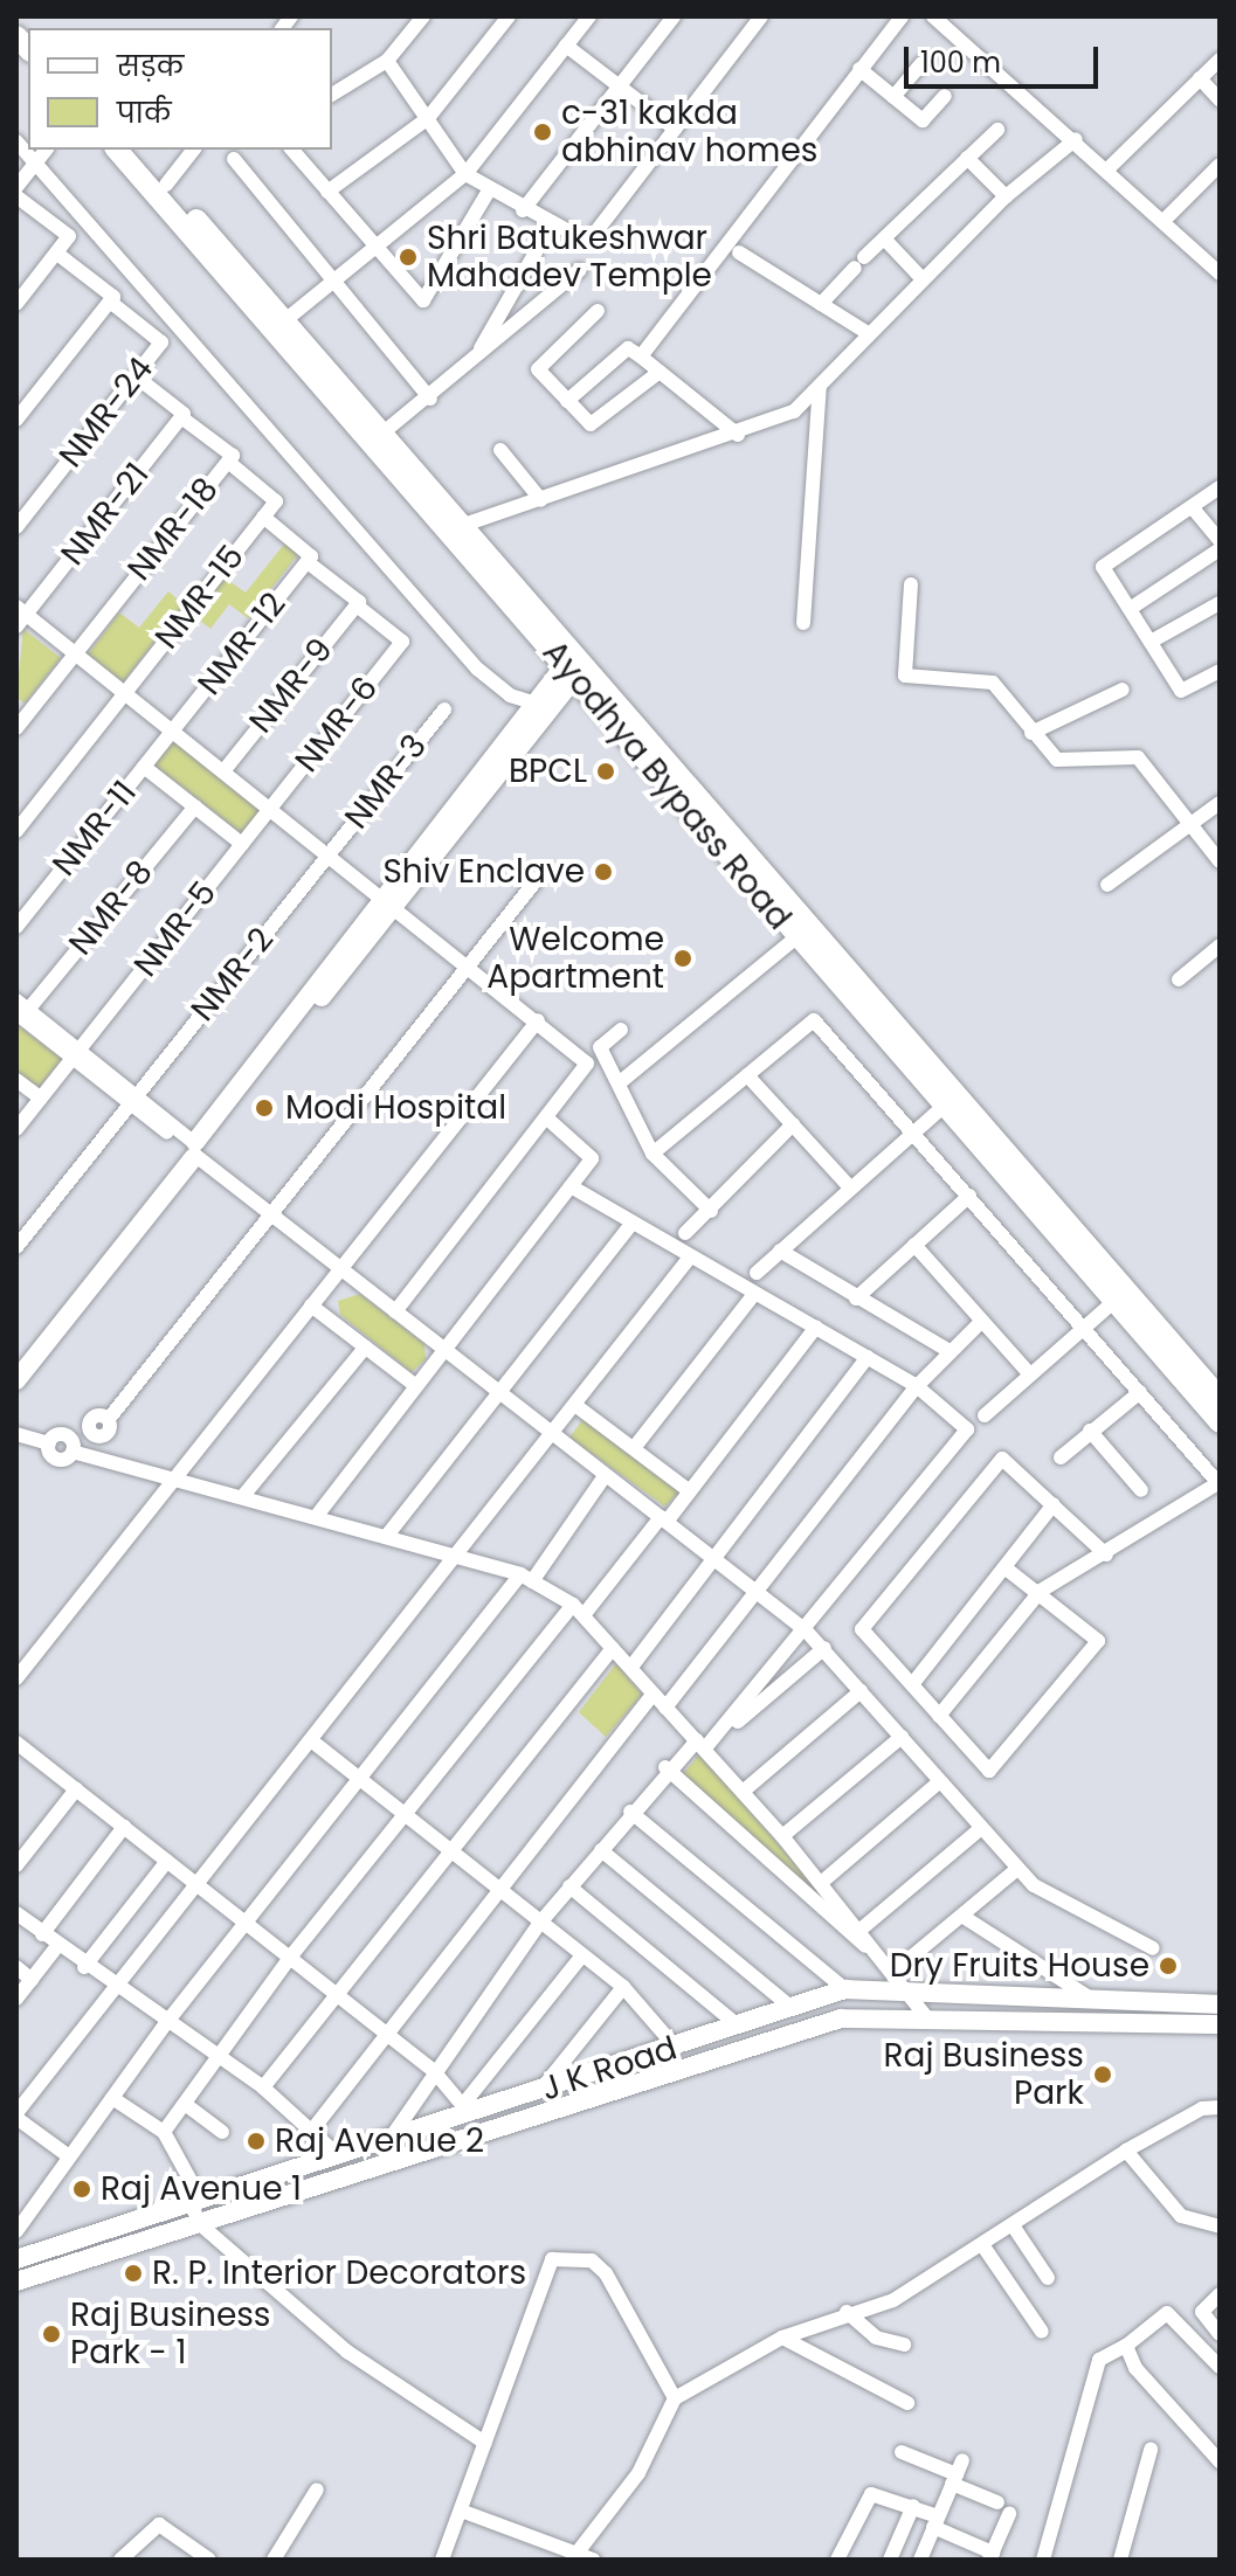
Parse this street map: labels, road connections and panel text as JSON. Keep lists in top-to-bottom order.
{
  "streets": {
    "main road": ["Ayodhya Bypass Road", "J K Road"],
    "street": [
      "NMR-24",
      "NMR-21",
      "NMR-18",
      "NMR-15",
      "NMR-12",
      "NMR-9",
      "NMR-6",
      "NMR-3",
      "NMR-11",
      "NMR-8",
      "NMR-5",
      "NMR-2"
    ]
  },
  "crossings": [
    ["NMR-21", "NMR-18"],
    ["NMR-18", "NMR-15"],
    ["NMR-12", "NMR-11"],
    ["NMR-9", "NMR-6"],
    ["NMR-6", "NMR-5"],
    ["NMR-3", "NMR-2"]
  ],
  "places": [
    "c-31 kakda abhinav homes",
    "Shri Batukeshwar Mahadev Temple",
    "BPCL",
    "Shiv Enclave",
    "Welcome Apartment",
    "Modi Hospital",
    "Dry Fruits House",
    "Raj Business Park",
    "Raj Avenue 2",
    "Raj Avenue 1",
    "R. P. Interior Decorators",
    "Raj Business Park - 1"
  ],
  "legend": ["सड़क", "पार्क"],
  "scale_bar": "100 m"
}
